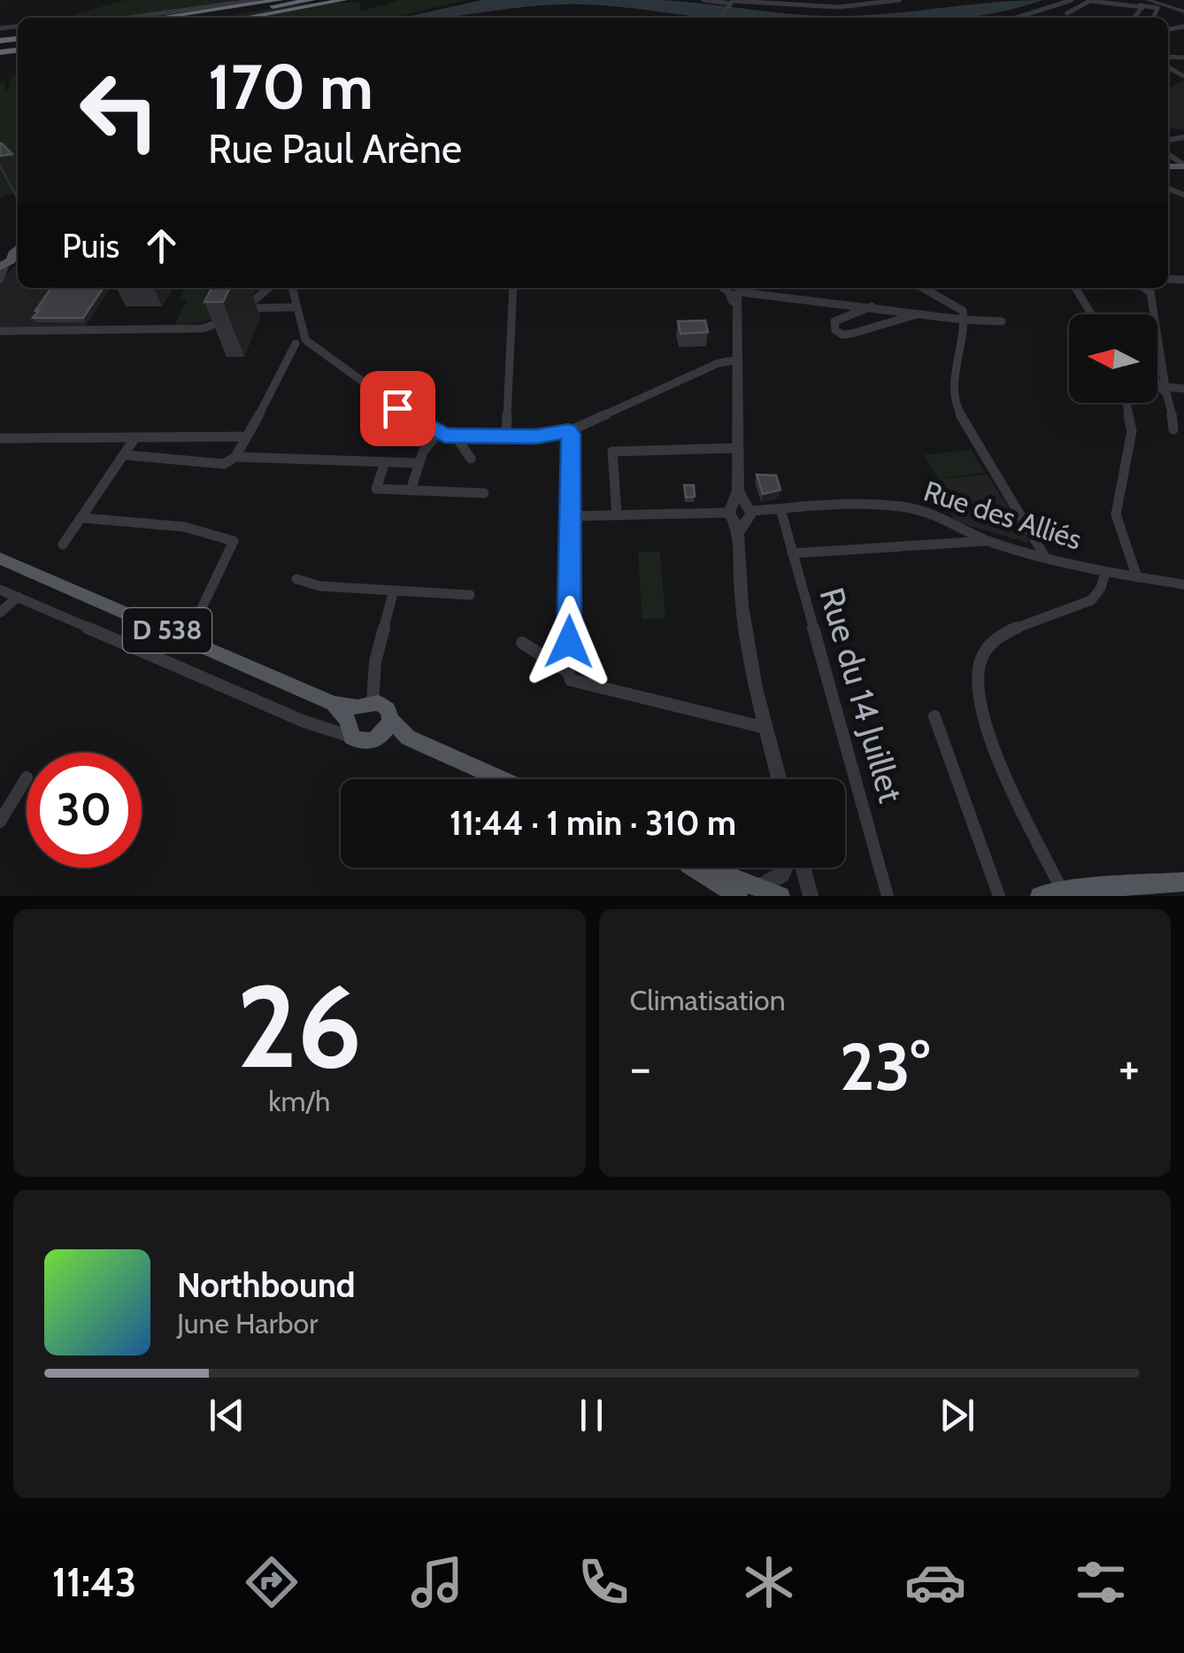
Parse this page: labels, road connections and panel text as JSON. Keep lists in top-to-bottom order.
{
  "streets": {
    "main road": ["D 538"],
    "street": ["Rue des Alliés", "Rue du 14 Juillet"]
  },
  "crossings": [
    ["Rue des Alliés", "Rue du 14 Juillet"]
  ],
  "north": "left",
  "page": {
    "turn": ["170 m", "Rue Paul Arène"],
    "then": "Puis",
    "limit": "30",
    "trip": "11:44 · 1 min · 310 m",
    "tile": [
      ["26", "km/h"],
      "Climatisation"
    ],
    "heat": ["−", "23°", "+"],
    "song": ["Northbound", "June Harbor"],
    "tabs": "11:43"
  }
}
